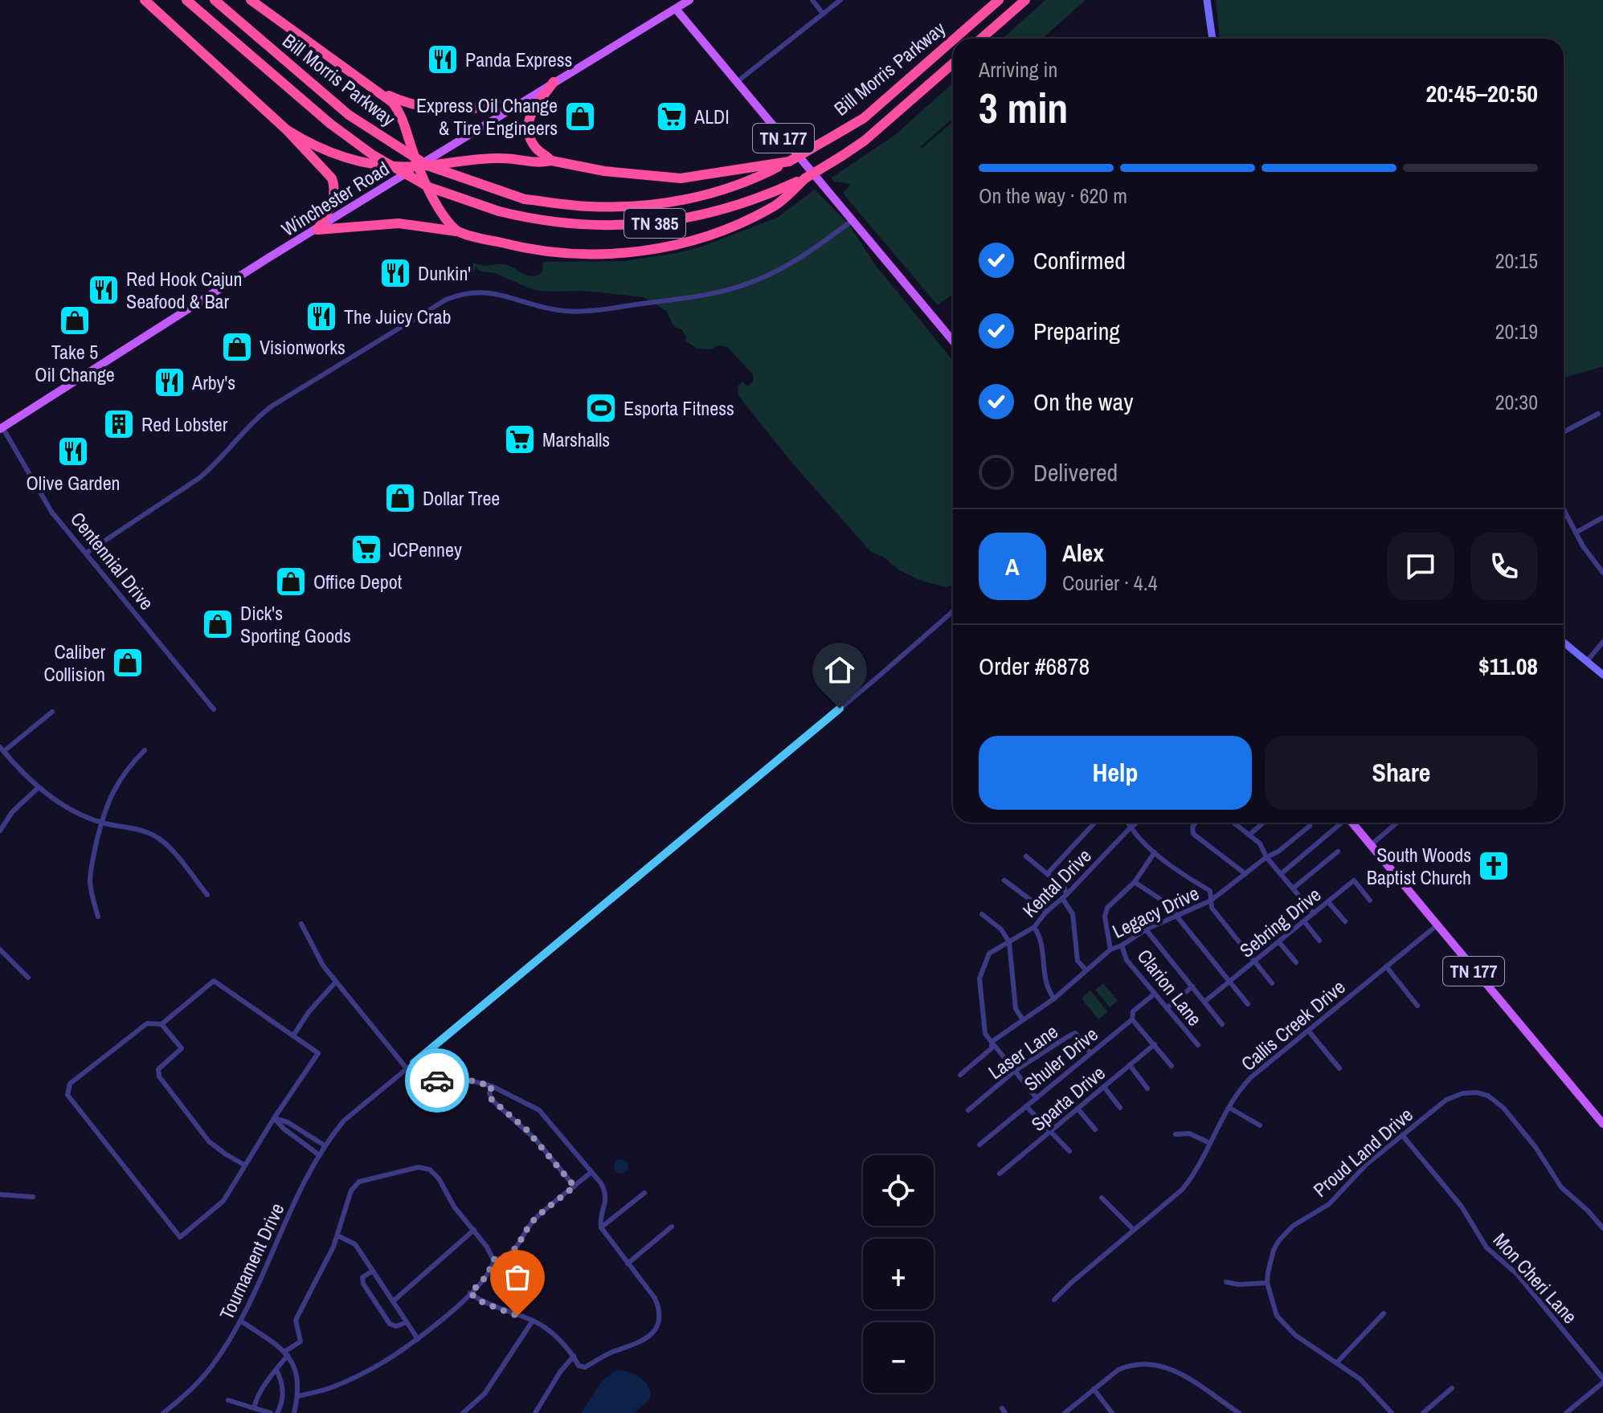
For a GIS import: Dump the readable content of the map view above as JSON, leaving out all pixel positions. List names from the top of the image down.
{
  "streets": {
    "highway": ["Bill Morris Parkway", "TN 385"],
    "main road": ["TN 177", "Winchester Road"],
    "street": [
      "Centennial Drive",
      "Kental Drive",
      "Legacy Drive",
      "Sebring Drive",
      "Clarion Lane",
      "Callis Creek Drive",
      "Laser Lane",
      "Shuler Drive",
      "Sparta Drive",
      "Proud Land Drive",
      "Tournament Drive",
      "Mon Cheri Lane"
    ]
  },
  "crossings": [
    ["TN 177", "Winchester Road"],
    ["TN 177", "Callis Creek Drive"],
    ["Winchester Road", "Centennial Drive"],
    ["Kental Drive", "Legacy Drive"],
    ["Kental Drive", "Laser Lane"],
    ["Kental Drive", "Shuler Drive"],
    ["Legacy Drive", "Clarion Lane"],
    ["Clarion Lane", "Shuler Drive"],
    ["Laser Lane", "Shuler Drive"],
    ["Proud Land Drive", "Mon Cheri Lane"]
  ],
  "places": {
    "restaurant": [
      "Panda Express",
      "Dunkin'",
      "Red Hook Cajun Seafood & Bar",
      "The Juicy Crab",
      "Arby's",
      "Olive Garden"
    ],
    "shop": [
      "Express Oil Change & Tire Engineers",
      "Take 5 Oil Change",
      "Visionworks",
      "Dollar Tree",
      "Office Depot",
      "Dick's Sporting Goods",
      "Caliber Collision"
    ],
    "supermarket": ["ALDI", "Marshalls", "JCPenney"],
    "sports": ["Esporta Fitness"],
    "building": ["Red Lobster"],
    "church": ["South Woods Baptist Church"]
  },
  "page": {
    "heading": ["3 min", "Arriving in", "20:45–20:50"],
    "panel": [
      "Alex",
      "Courier · 4.4",
      "Order #6878",
      "$11.08"
    ],
    "bar": "On the way · 620 m",
    "list": [
      ["Confirmed", "20:15"],
      ["Preparing", "20:19"],
      ["On the way", "20:30"],
      "Delivered"
    ],
    "round": "A",
    "buttons": ["Help", "Share"],
    "map_buttons": ["+", "−"]
  }
}
